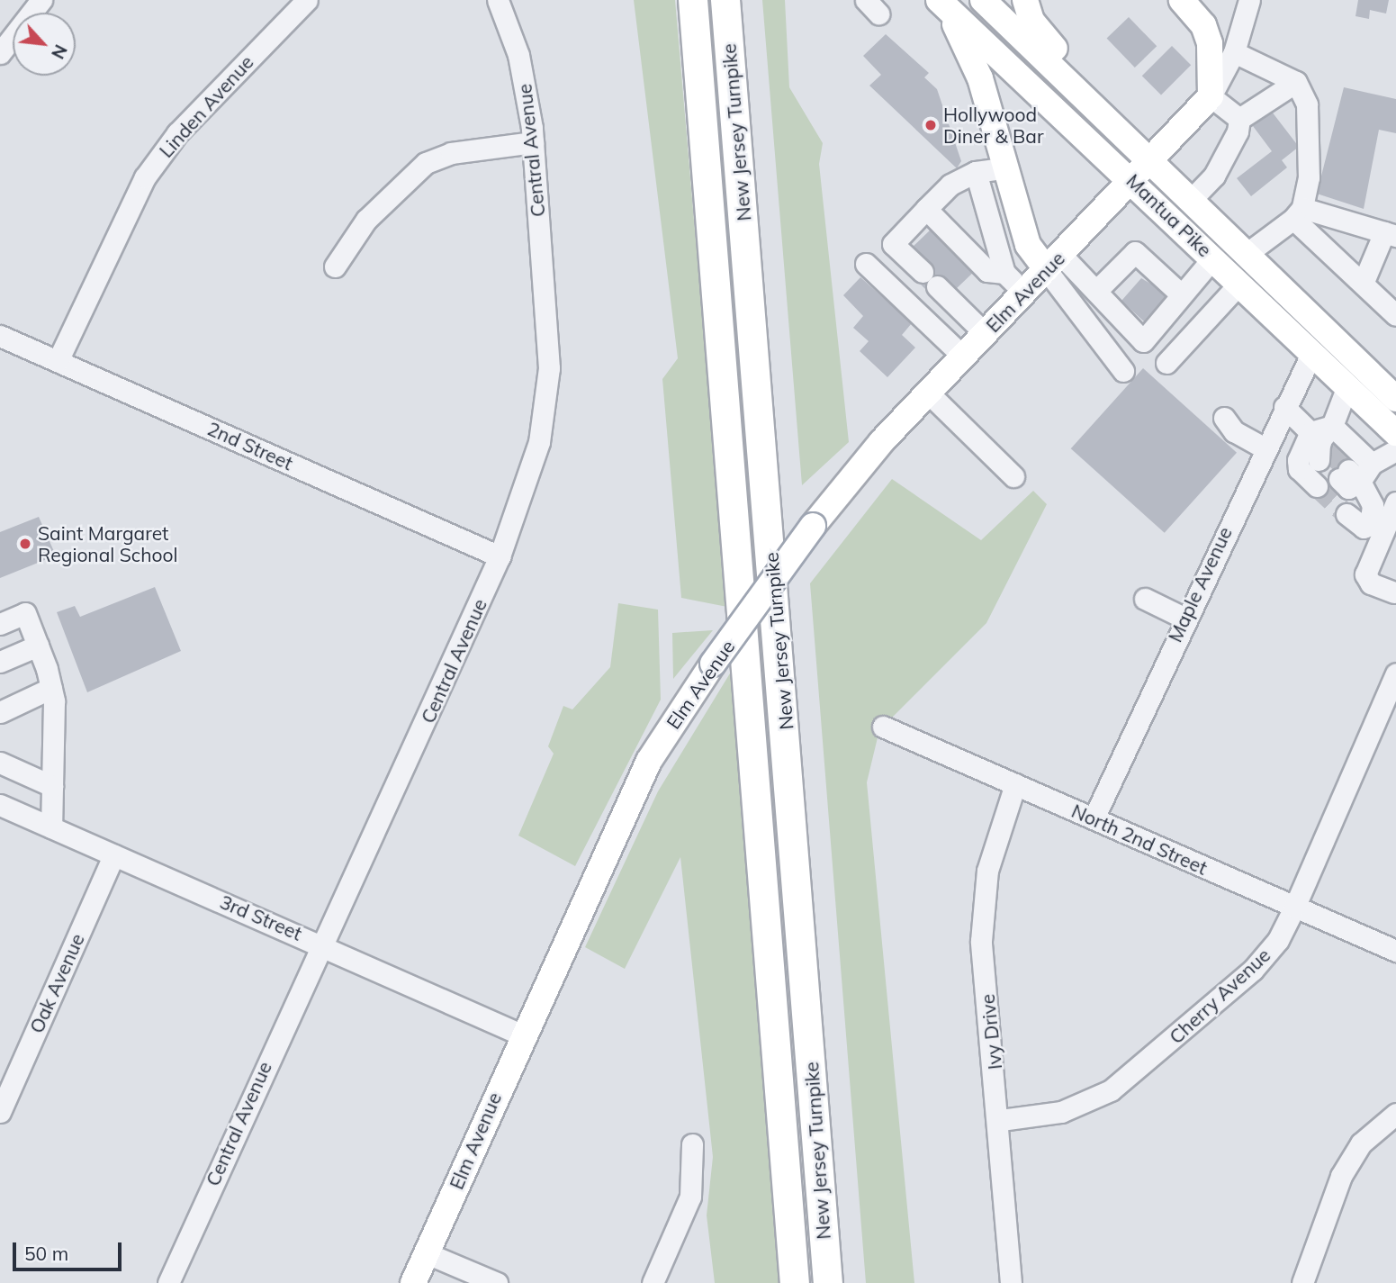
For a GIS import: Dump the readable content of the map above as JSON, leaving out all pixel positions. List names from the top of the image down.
{
  "streets": {
    "highway": ["New Jersey Turnpike"],
    "main road": ["Mantua Pike", "Elm Avenue"],
    "street": [
      "Linden Avenue",
      "Central Avenue",
      "2nd Street",
      "Maple Avenue",
      "North 2nd Street",
      "3rd Street",
      "Oak Avenue",
      "Cherry Avenue",
      "Ivy Drive"
    ]
  },
  "crossings": [
    ["Linden Avenue", "2nd Street"],
    ["Central Avenue", "2nd Street"],
    ["Central Avenue", "3rd Street"],
    ["Mantua Pike", "Elm Avenue"],
    ["Mantua Pike", "Maple Avenue"],
    ["Elm Avenue", "3rd Street"],
    ["Maple Avenue", "North 2nd Street"],
    ["North 2nd Street", "Cherry Avenue"],
    ["North 2nd Street", "Ivy Drive"],
    ["3rd Street", "Oak Avenue"],
    ["Cherry Avenue", "Ivy Drive"]
  ],
  "places": ["Hollywood Diner & Bar", "Saint Margaret Regional School"],
  "scale_bar": "50 m",
  "north": "bottom right"
}
